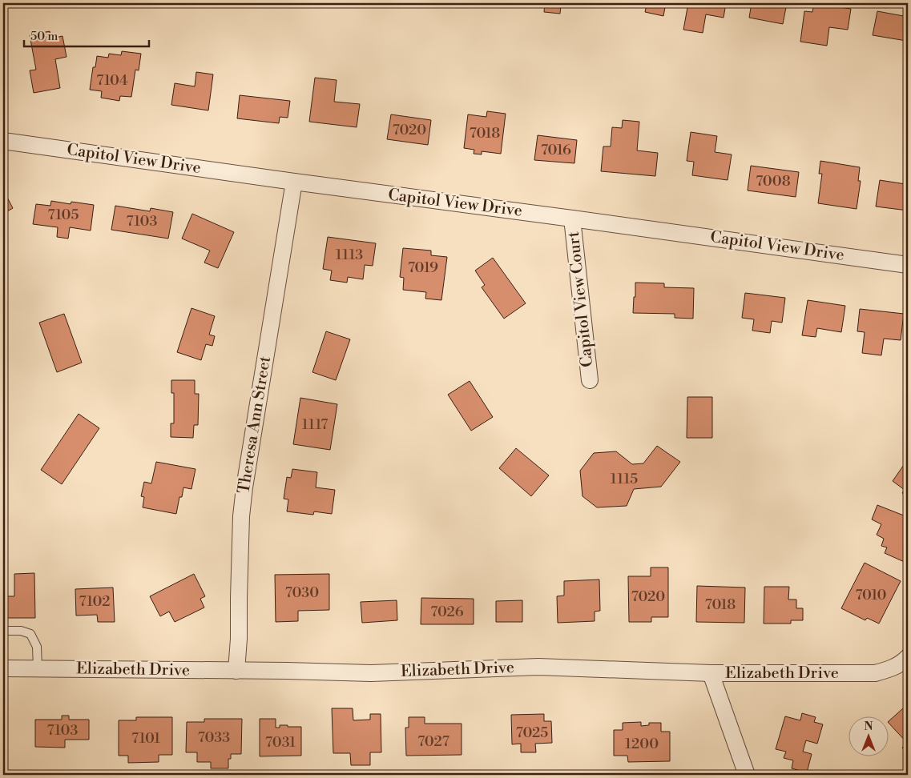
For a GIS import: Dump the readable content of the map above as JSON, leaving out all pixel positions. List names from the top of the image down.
{
  "streets": {
    "street": [
      "Capitol View Drive",
      "Capitol View Court",
      "Theresa Ann Street",
      "Elizabeth Drive"
    ]
  },
  "crossings": [
    ["Capitol View Drive", "Capitol View Court"],
    ["Capitol View Drive", "Theresa Ann Street"],
    ["Theresa Ann Street", "Elizabeth Drive"]
  ],
  "house_numbers": [
    "7104",
    "7020",
    "7018",
    "7016",
    "7008",
    "7105",
    "7103",
    "1113",
    "7019",
    "1117",
    "1115",
    "7030",
    "7010",
    "7020",
    "7102",
    "7018",
    "7026",
    "7103",
    "7025",
    "7033",
    "7101",
    "7027",
    "7031",
    "1200"
  ],
  "scale_bar": "50 m",
  "north": "top"
}
